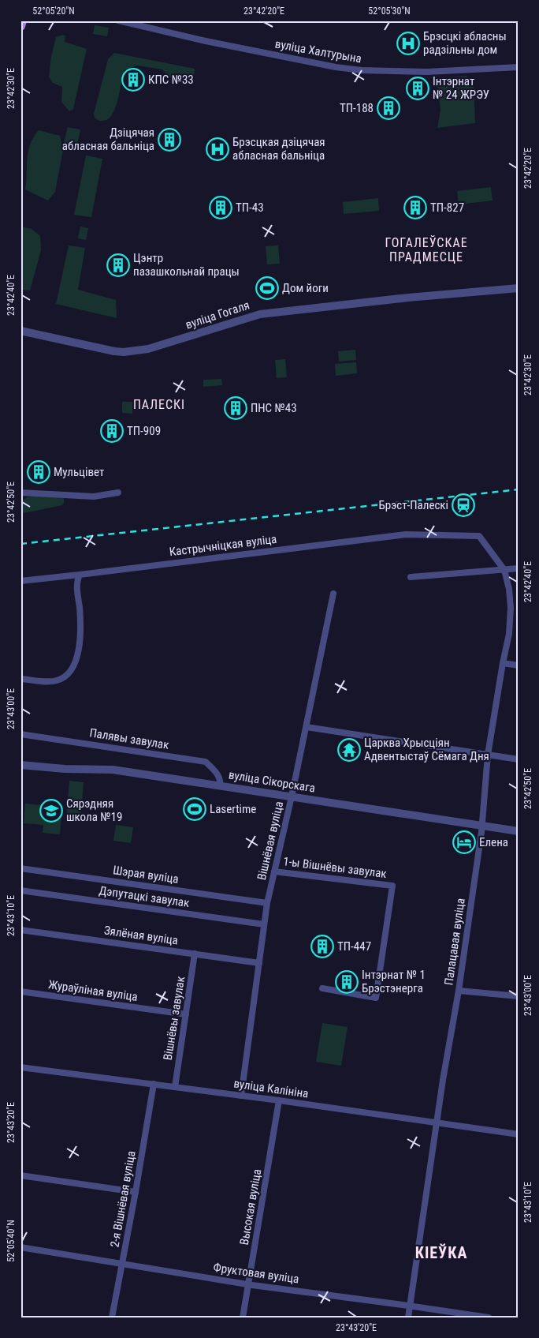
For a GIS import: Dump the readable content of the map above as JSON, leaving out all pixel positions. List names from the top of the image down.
{
  "streets": {
    "street": [
      "вуліца Халтурына",
      "вуліца Гогаля",
      "Кастрычніцкая вуліца",
      "Палявы завулак",
      "вуліца Сікорскага",
      "Вішнёвая вуліца",
      "1-ы Вішнёвы завулак",
      "Шэрая вуліца",
      "Дэпутацкі завулак",
      "Зялёная вуліца",
      "Палацавая вуліца",
      "Жураўліная вуліца",
      "Вішнёвы завулак",
      "вуліца Калініна",
      "2-я Вішнёвая вуліца",
      "Высокая вуліца",
      "Фруктовая вуліца"
    ]
  },
  "crossings": [
    ["Кастрычніцкая вуліца", "Палацавая вуліца"],
    ["Палявы завулак", "вуліца Сікорскага"],
    ["вуліца Сікорскага", "Вішнёвая вуліца"],
    ["вуліца Сікорскага", "Палацавая вуліца"],
    ["Вішнёвая вуліца", "1-ы Вішнёвы завулак"],
    ["Вішнёвая вуліца", "Шэрая вуліца"],
    ["Вішнёвая вуліца", "Дэпутацкі завулак"],
    ["Вішнёвая вуліца", "Зялёная вуліца"],
    ["Вішнёвая вуліца", "вуліца Калініна"],
    ["Зялёная вуліца", "Вішнёвы завулак"],
    ["Палацавая вуліца", "вуліца Калініна"],
    ["Палацавая вуліца", "Фруктовая вуліца"],
    ["Жураўліная вуліца", "Вішнёвы завулак"],
    ["Вішнёвы завулак", "вуліца Калініна"],
    ["вуліца Калініна", "2-я Вішнёвая вуліца"],
    ["вуліца Калініна", "Высокая вуліца"],
    ["2-я Вішнёвая вуліца", "Фруктовая вуліца"],
    ["Высокая вуліца", "Фруктовая вуліца"]
  ],
  "districts": ["ГОГАЛЕЎСКАЕ ПРАДМЕСЦЕ", "ПАЛЕСКІ", "КІЕЎКА"],
  "places": {
    "hospital": ["Брэсцкі абласны радзільны дом", "Брэсцкая дзіцячая абласная бальніца"],
    "building": [
      "КПС №33",
      "Інтэрнат № 24 ЖРЭУ",
      "ТП-188",
      "Дзіцячая абласная бальніца",
      "ТП-43",
      "ТП-827",
      "Цэнтр пазашкольнай працы",
      "ПНС №43",
      "ТП-909",
      "Мульцівет",
      "ТП-447",
      "Інтэрнат № 1 Брэстэнерга"
    ],
    "sports": ["Дом йоги", "Lasertime"],
    "station": ["Брэст-Палескі"],
    "temple": ["Царква Хрысціян Адвентыстаў Сёмага Дня"],
    "school or university": ["Сярэдняя школа №19"],
    "hotel": ["Елена"]
  },
  "coordinates": [
    "52°05'20\"N",
    "23°42'20\"E",
    "52°05'30\"N",
    "23°42'30\"E",
    "23°42'40\"E",
    "23°42'50\"E",
    "23°43'00\"E",
    "23°43'10\"E",
    "23°43'20\"E",
    "52°05'40\"N"
  ]
}
